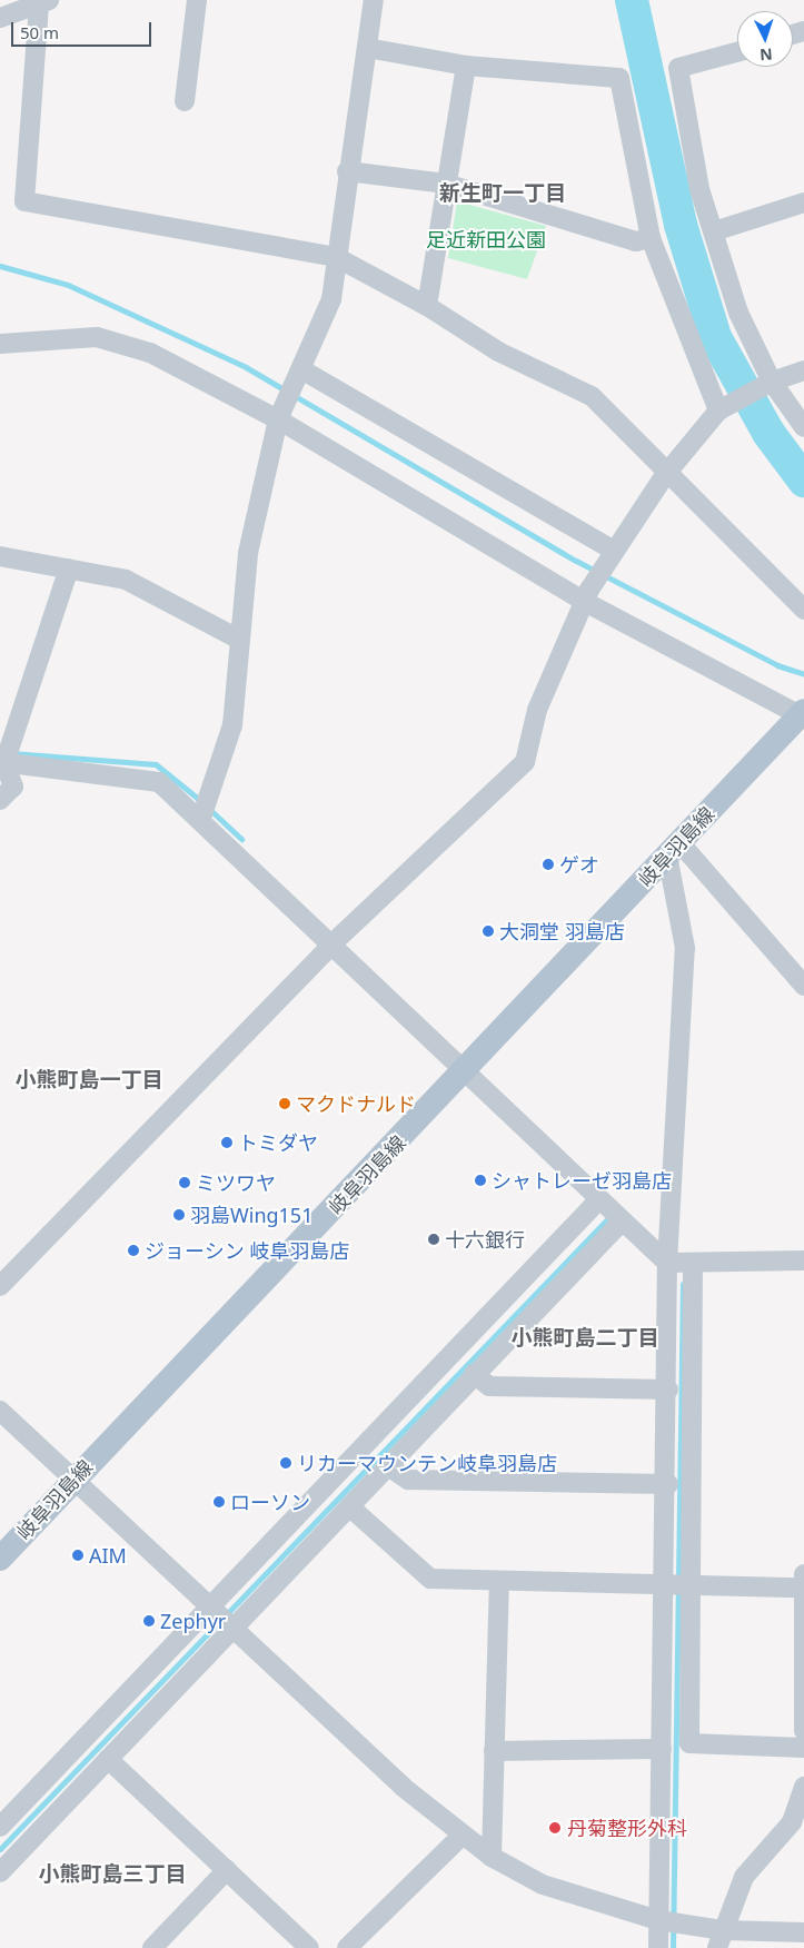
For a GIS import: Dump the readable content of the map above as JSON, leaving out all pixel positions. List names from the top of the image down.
{
  "streets": {
    "main road": ["岐阜羽島線"]
  },
  "districts": [
    "新生町一丁目",
    "小熊町島一丁目",
    "小熊町島二丁目",
    "小熊町島三丁目"
  ],
  "parks": ["足近新田公園"],
  "places": [
    "ゲオ",
    "大洞堂 羽島店",
    "マクドナルド",
    "トミダヤ",
    "シャトレーゼ羽島店",
    "ミツワヤ",
    "羽島Wing151",
    "十六銀行",
    "ジョーシン 岐阜羽島店",
    "リカーマウンテン岐阜羽島店",
    "ローソン",
    "AIM",
    "Zephyr",
    "丹菊整形外科"
  ],
  "scale_bar": "50 m",
  "north": "bottom"
}
